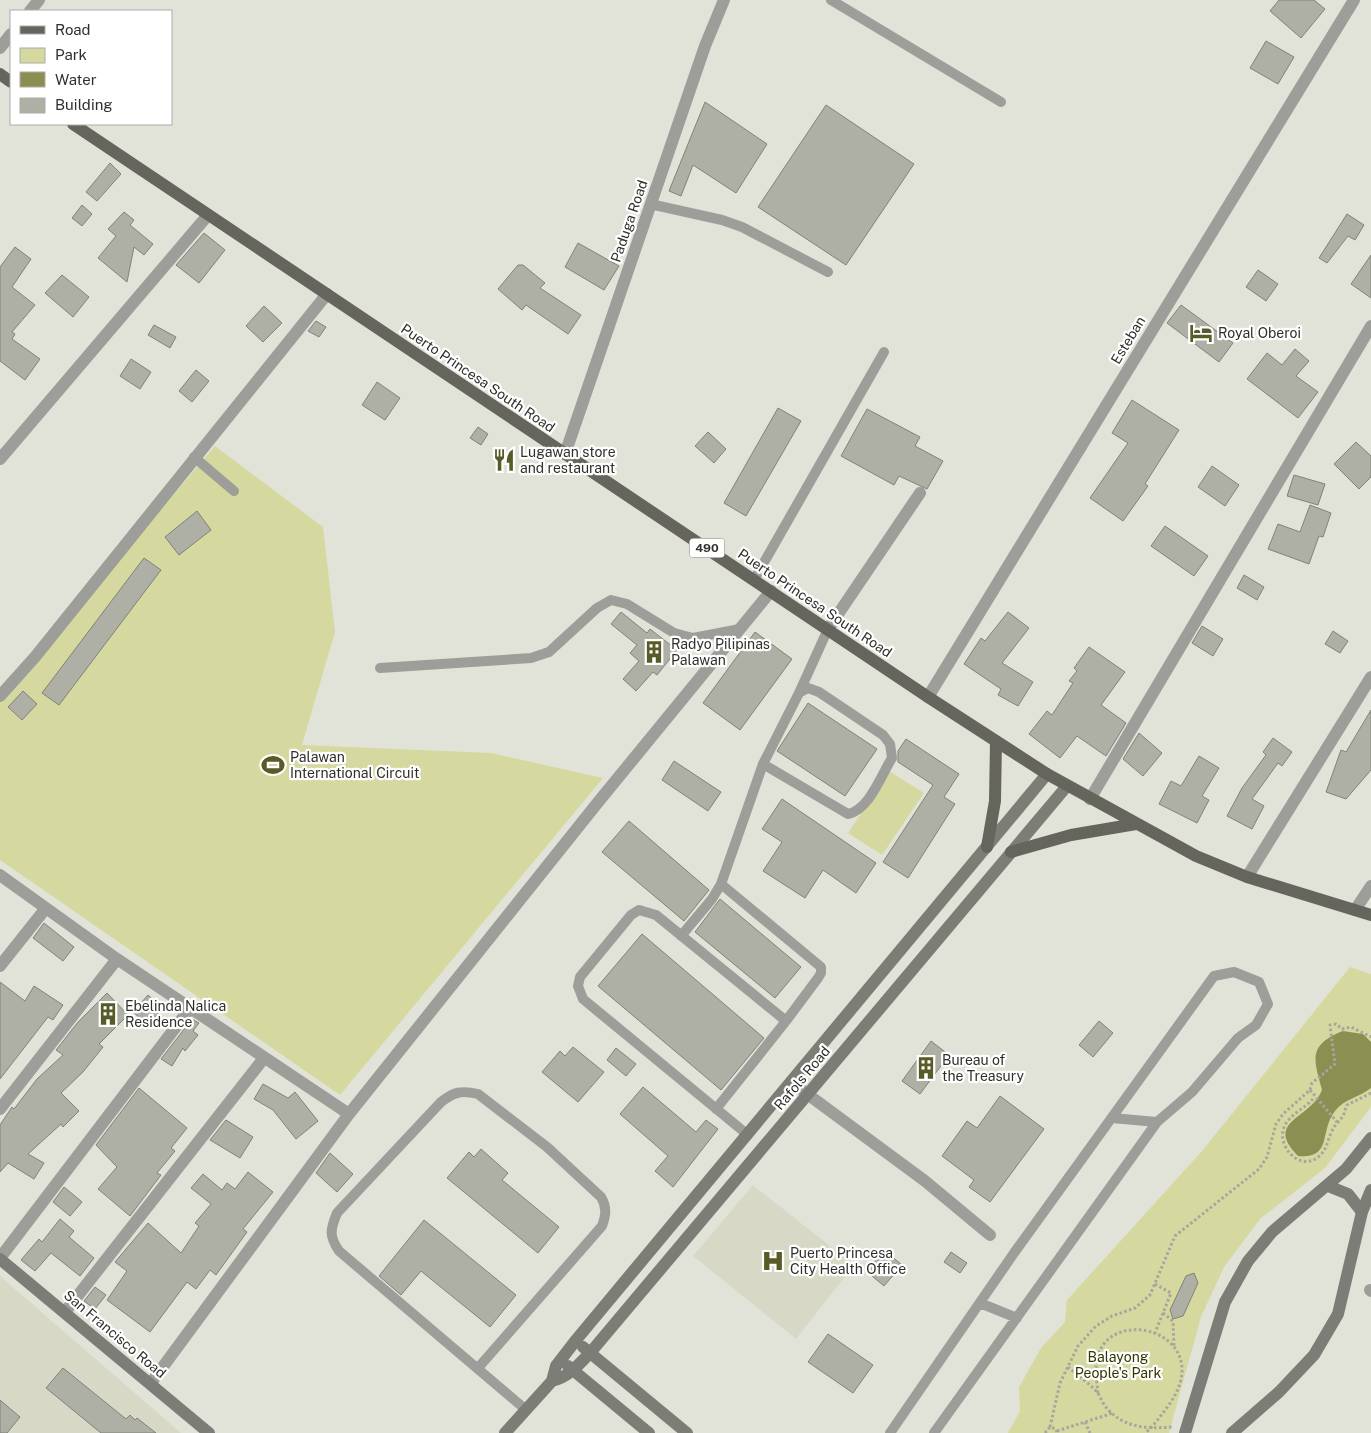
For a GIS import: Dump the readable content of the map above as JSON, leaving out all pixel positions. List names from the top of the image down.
{
  "streets": {
    "main road": ["Puerto Princesa South Road", "490"],
    "street": [
      "Paduga Road",
      "Esteban",
      "Rafols Road",
      "San Francisco Road"
    ]
  },
  "crossings": [
    ["Paduga Road", "Puerto Princesa South Road"],
    ["Esteban", "Puerto Princesa South Road"],
    ["Puerto Princesa South Road", "Rafols Road"]
  ],
  "parks": ["Balayong People's Park"],
  "places": {
    "hotel": ["Royal Oberoi"],
    "restaurant": ["Lugawan store and restaurant"],
    "building": ["Radyo Pilipinas Palawan", "Ebelinda Nalica Residence", "Bureau of the Treasury"],
    "sports": ["Palawan International Circuit"],
    "hospital": ["Puerto Princesa City Health Office"]
  },
  "legend": [
    "Road",
    "Park",
    "Water",
    "Building"
  ]
}
